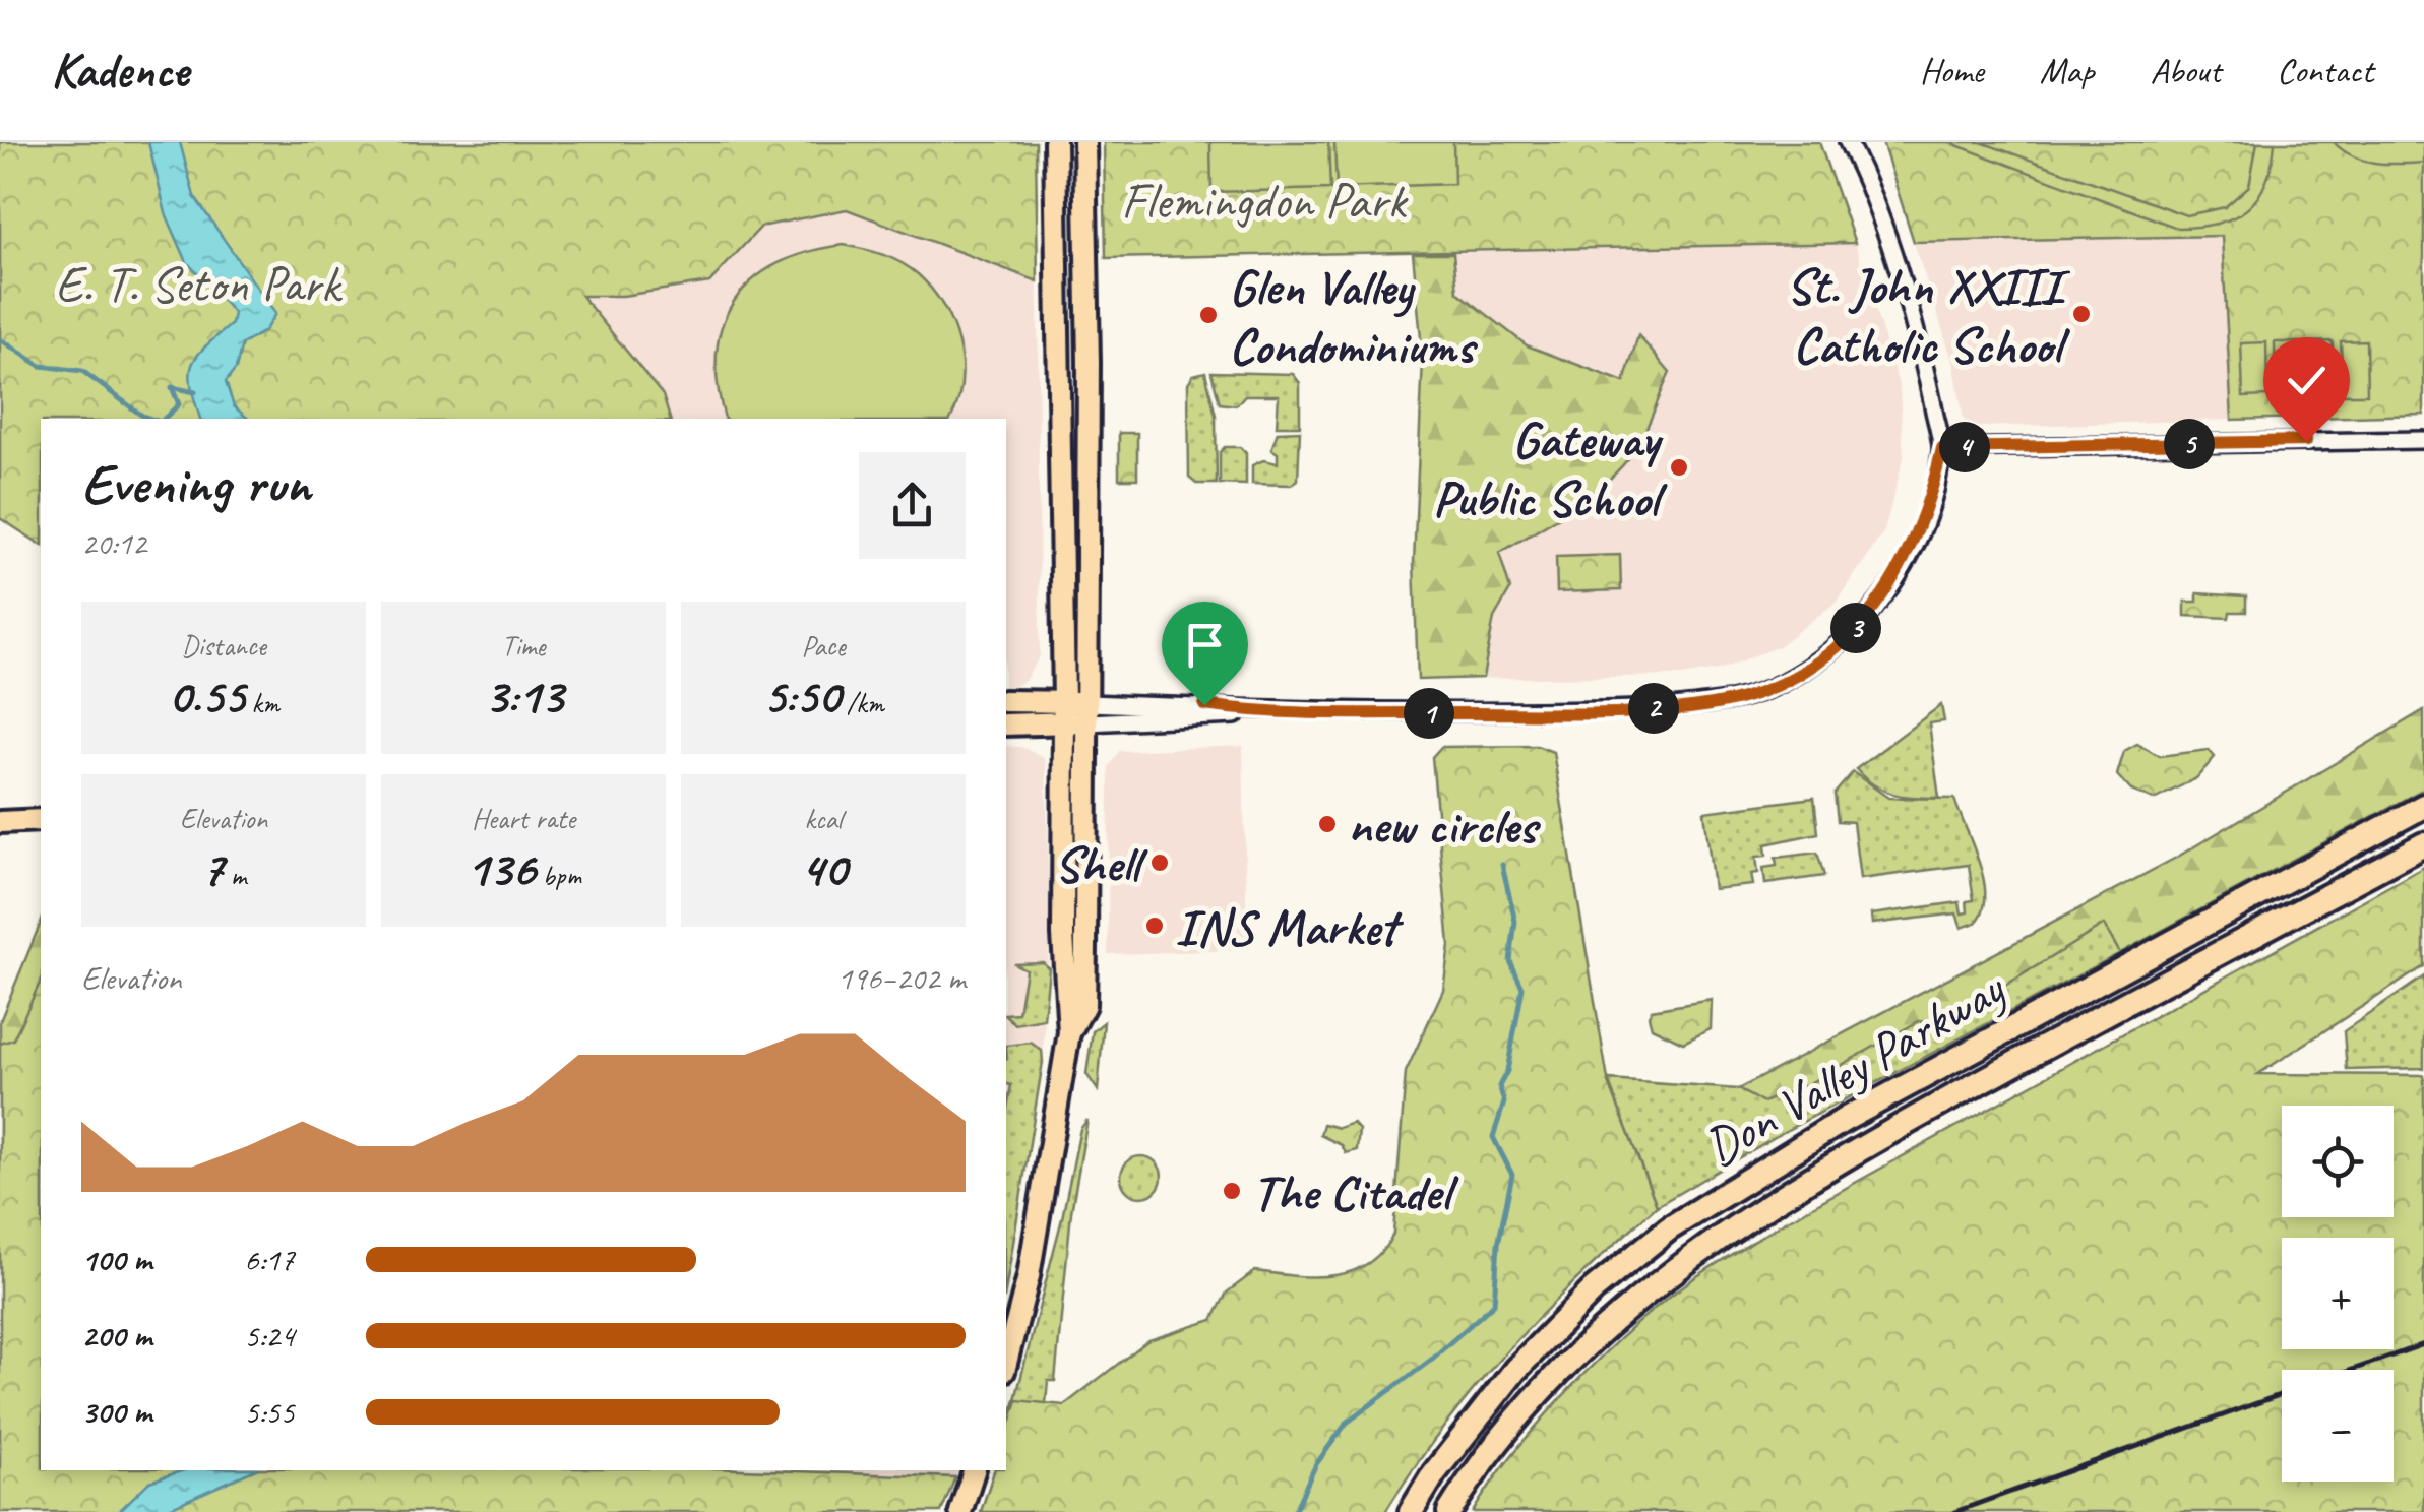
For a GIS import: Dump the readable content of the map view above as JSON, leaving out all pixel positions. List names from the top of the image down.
{
  "streets": {
    "highway": ["Don Valley Parkway"]
  },
  "parks": ["Flemingdon Park", "E. T. Seton Park"],
  "places": [
    "St. John XXIII Catholic School",
    "Glen Valley Condominiums",
    "Gateway Public School",
    "new circles",
    "Shell",
    "INS Market",
    "The Citadel"
  ],
  "page": {
    "header": "Kadence",
    "nav": [
      "Home",
      "Map",
      "About",
      "Contact"
    ],
    "pins": [
      "5",
      "4",
      "3",
      "2",
      "1"
    ],
    "heading": ["Evening run", "20:12"],
    "stats": [
      ["Distance", "0.55 km"],
      ["Time", "3:13"],
      ["Pace", "5:50 /km"],
      ["Elevation", "7 m"],
      ["Heart rate", "136 bpm"],
      ["kcal", "40"]
    ],
    "chart": ["Elevation", "196–202 m"],
    "map_buttons": ["+", "−"],
    "list": [
      {
        "name": "100 m",
        "note": "6:17"
      },
      {
        "name": "200 m",
        "note": "5:24"
      },
      {
        "name": "300 m",
        "note": "5:55"
      }
    ]
  }
}
